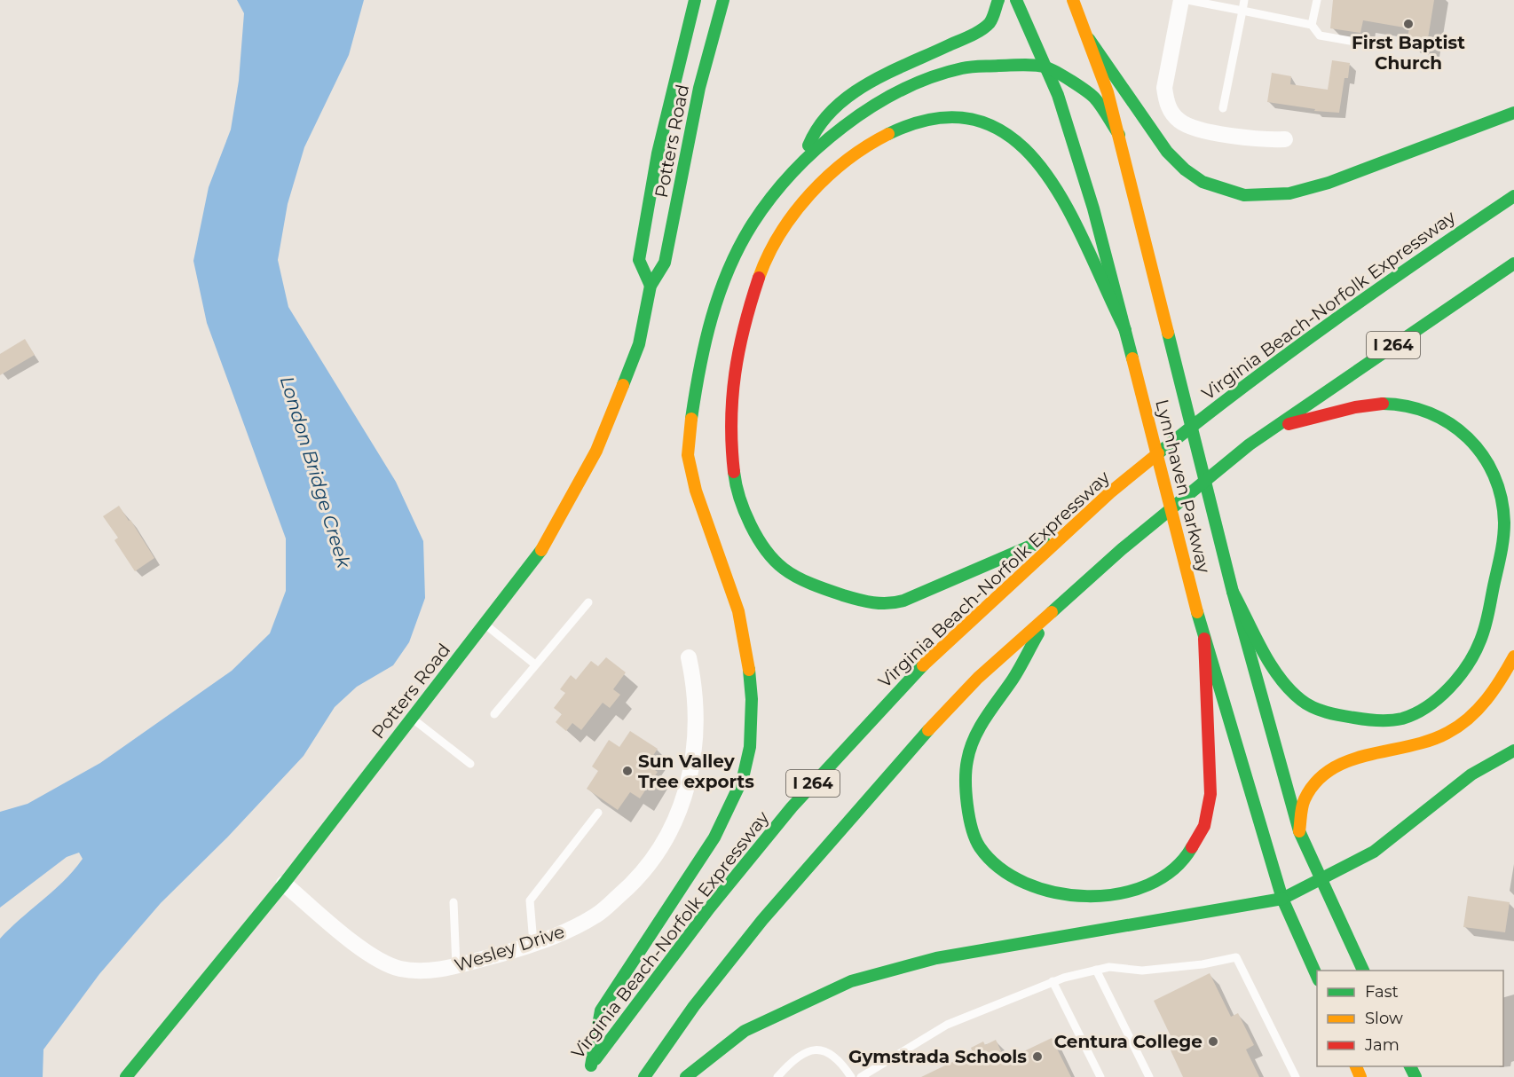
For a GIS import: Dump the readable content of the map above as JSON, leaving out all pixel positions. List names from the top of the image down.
{
  "streets": {
    "main road": [
      "Potters Road",
      "Virginia Beach-Norfolk Expressway",
      "I 264",
      "Lynnhaven Parkway"
    ],
    "street": ["Wesley Drive"]
  },
  "crossings": [
    ["Potters Road", "Wesley Drive"]
  ],
  "water": ["London Bridge Creek"],
  "places": [
    "First Baptist Church",
    "Sun Valley Tree exports",
    "Centura College",
    "Gymstrada Schools"
  ],
  "legend": ["Fast", "Slow", "Jam"]
}
